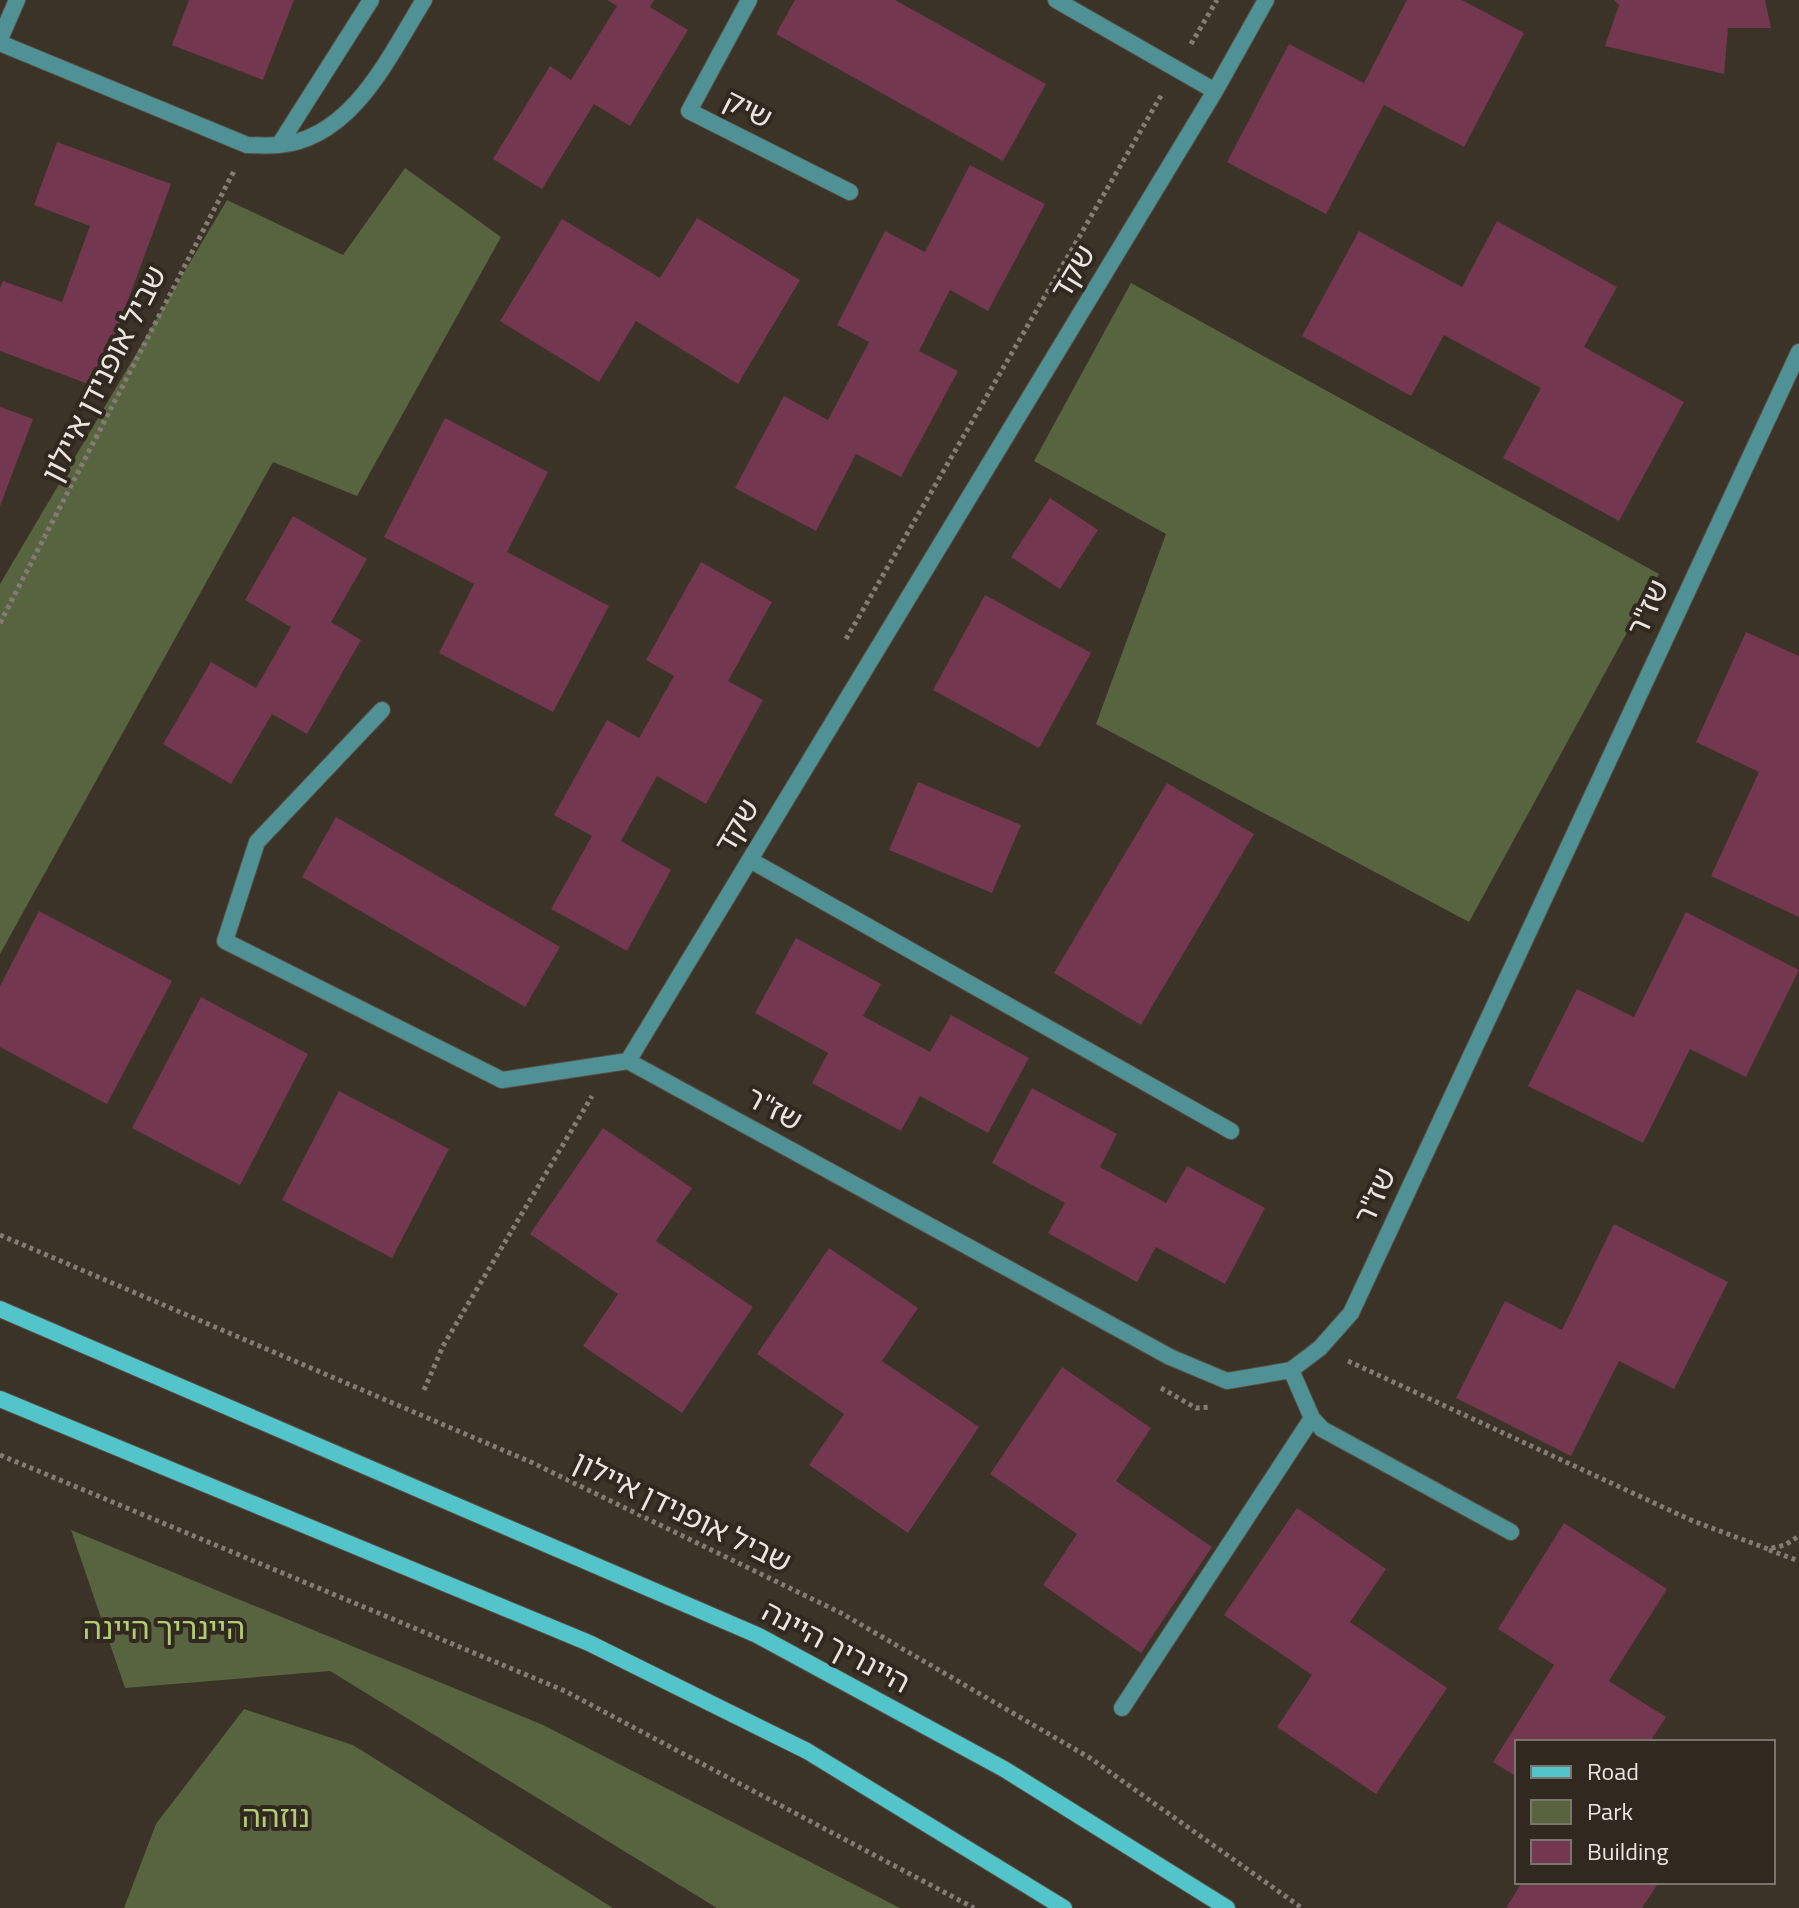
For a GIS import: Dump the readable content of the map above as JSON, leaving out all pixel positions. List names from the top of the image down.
{
  "streets": {
    "main road": ["היינריך היינה"],
    "street": ["שיק", "שקד", "שז\"ר"],
    "path": ["שביל אופנידן איילון"]
  },
  "crossings": [
    ["שקד", "שז\"ר"]
  ],
  "parks": ["היינריך היינה", "נוזהה"],
  "legend": ["Road", "Park", "Building"]
}
